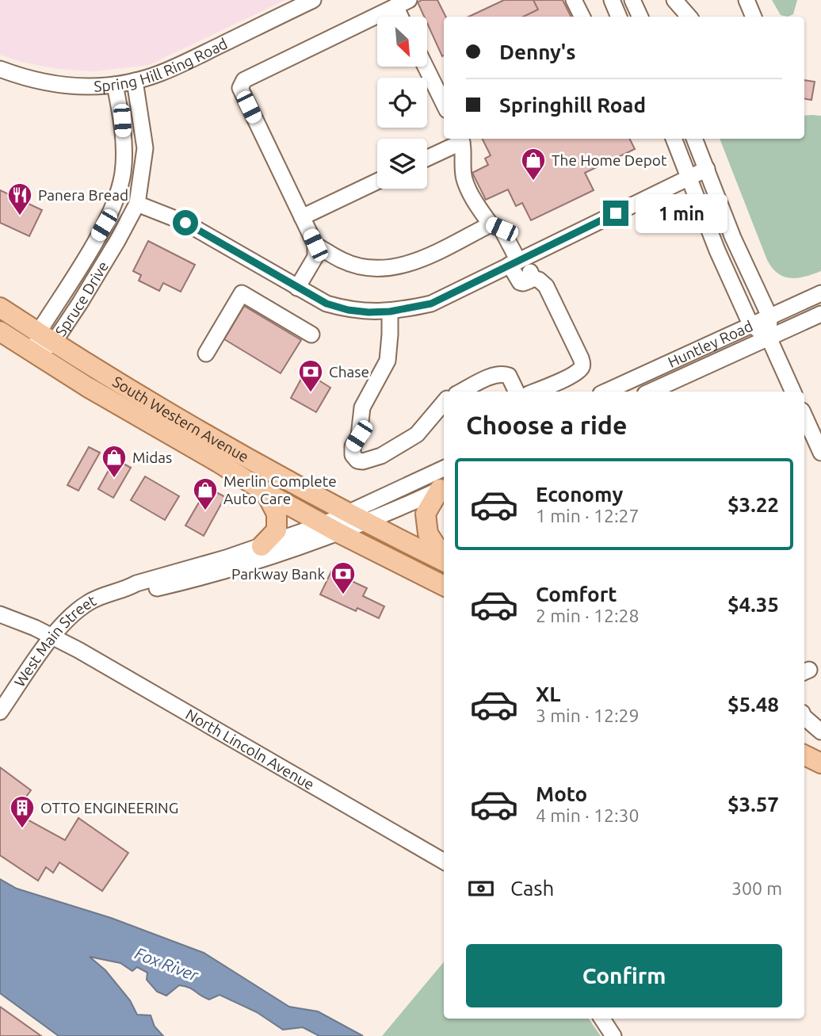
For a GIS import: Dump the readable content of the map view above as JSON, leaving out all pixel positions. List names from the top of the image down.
{
  "streets": {
    "main road": ["South Western Avenue"],
    "street": [
      "Spring Hill Ring Road",
      "Spruce Drive",
      "Huntley Road",
      "West Main Street",
      "North Lincoln Avenue"
    ]
  },
  "crossings": [
    ["Spring Hill Ring Road", "Spruce Drive"],
    ["Spruce Drive", "South Western Avenue"],
    ["South Western Avenue", "West Main Street"],
    ["West Main Street", "North Lincoln Avenue"]
  ],
  "water": ["Fox River"],
  "places": {
    "shop": ["The Home Depot", "Midas", "Merlin Complete Auto Care"],
    "restaurant": ["Panera Bread"],
    "bank": ["Chase", "Parkway Bank"],
    "building": ["OTTO ENGINEERING"]
  },
  "north": "bottom right",
  "page": {
    "banner": ["Denny's", "Springhill Road"],
    "bubble": "1 min",
    "heading": "Choose a ride",
    "list": [
      {
        "name": "Economy",
        "note": "1 min · 12:27",
        "value": "$3.22"
      },
      {
        "name": "Comfort",
        "note": "2 min · 12:28",
        "value": "$4.35"
      },
      {
        "name": "XL",
        "note": "3 min · 12:29",
        "value": "$5.48"
      },
      {
        "name": "Moto",
        "note": "4 min · 12:30",
        "value": "$3.57"
      }
    ],
    "pay": ["Cash", "300 m"],
    "buttons": "Confirm"
  }
}
